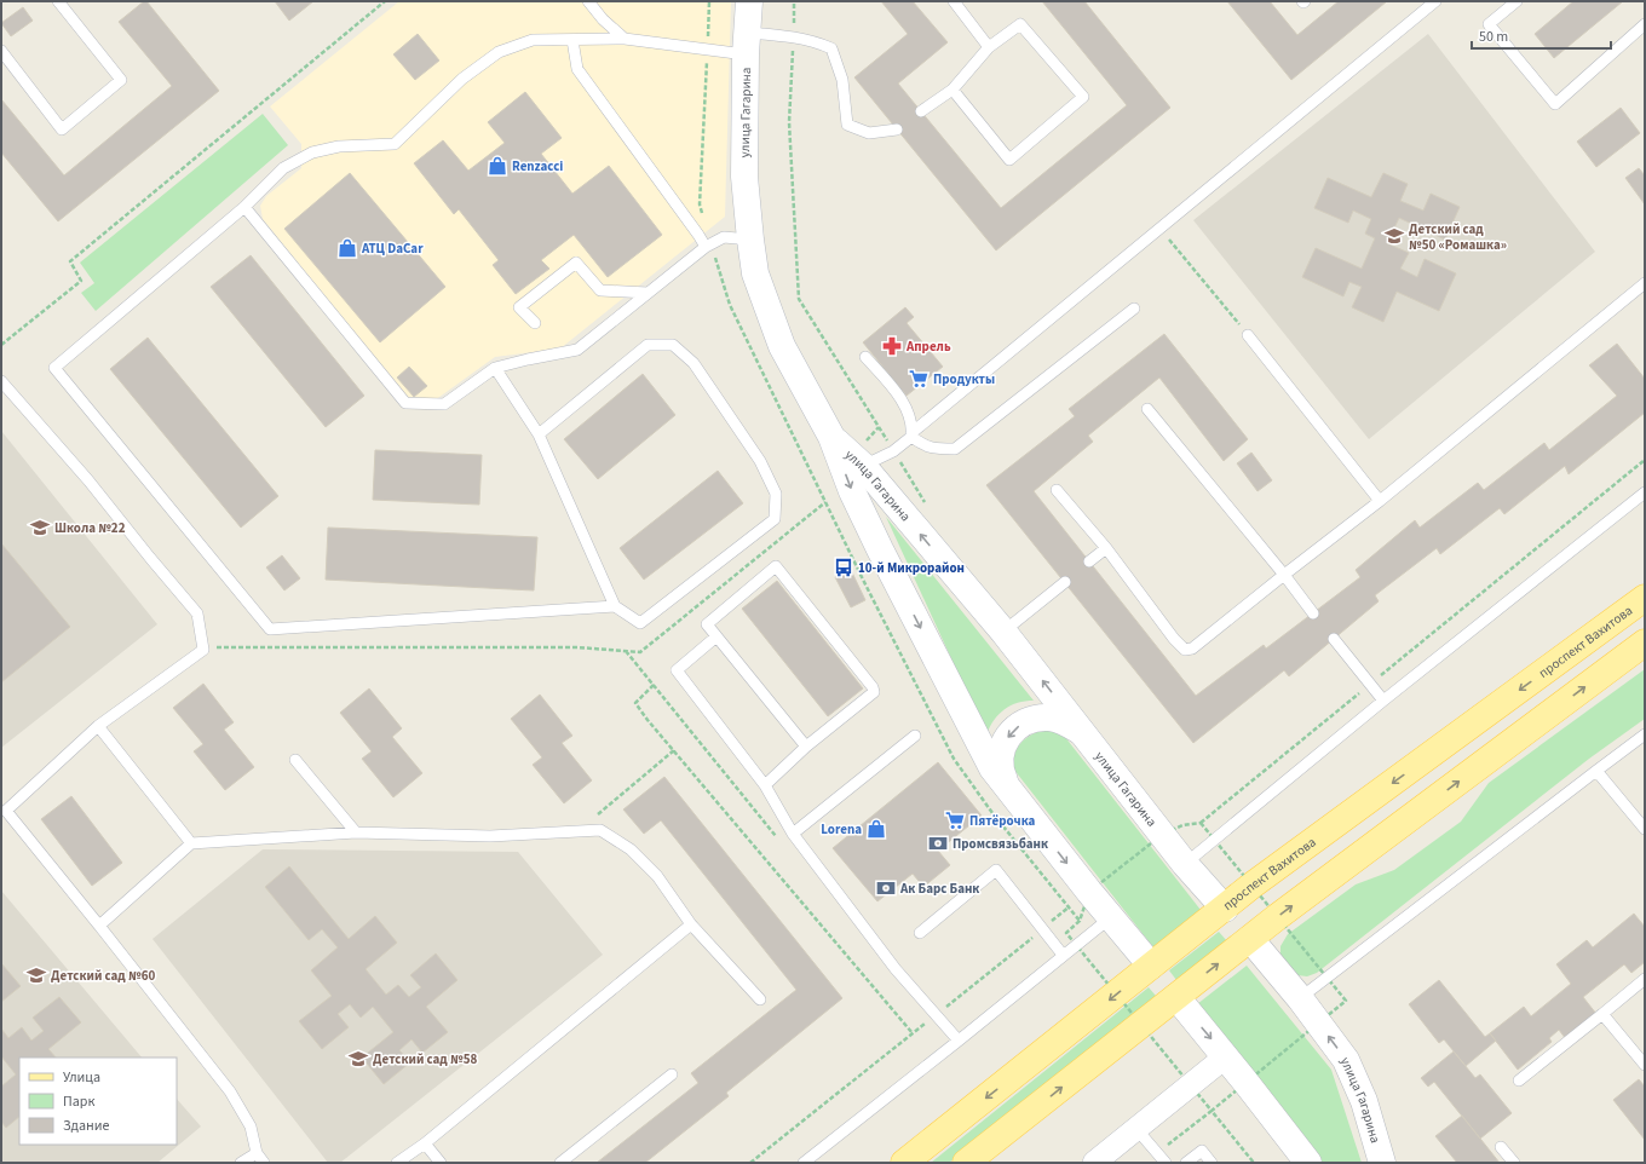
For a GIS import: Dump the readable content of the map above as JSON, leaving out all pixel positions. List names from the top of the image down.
{
  "streets": {
    "main road": ["улица Гагарина", "проспект Вахитова"]
  },
  "crossings": [
    ["улица Гагарина", "проспект Вахитова"]
  ],
  "places": {
    "shop": ["Renzacci", "АТЦ DaСar", "Lorena"],
    "school or university": [
      "Детский сад №50 «Ромашка»",
      "Школа №22",
      "Детский сад №60",
      "Детский сад №58"
    ],
    "pharmacy": ["Апрель"],
    "supermarket": ["Продукты", "Пятёрочка"],
    "bus stop": ["10-й Микрорайон"],
    "bank": ["Промсвязьбанк", "Ак Барс Банк"]
  },
  "legend": ["Улица", "Парк", "Здание"],
  "scale_bar": "50 m"
}
